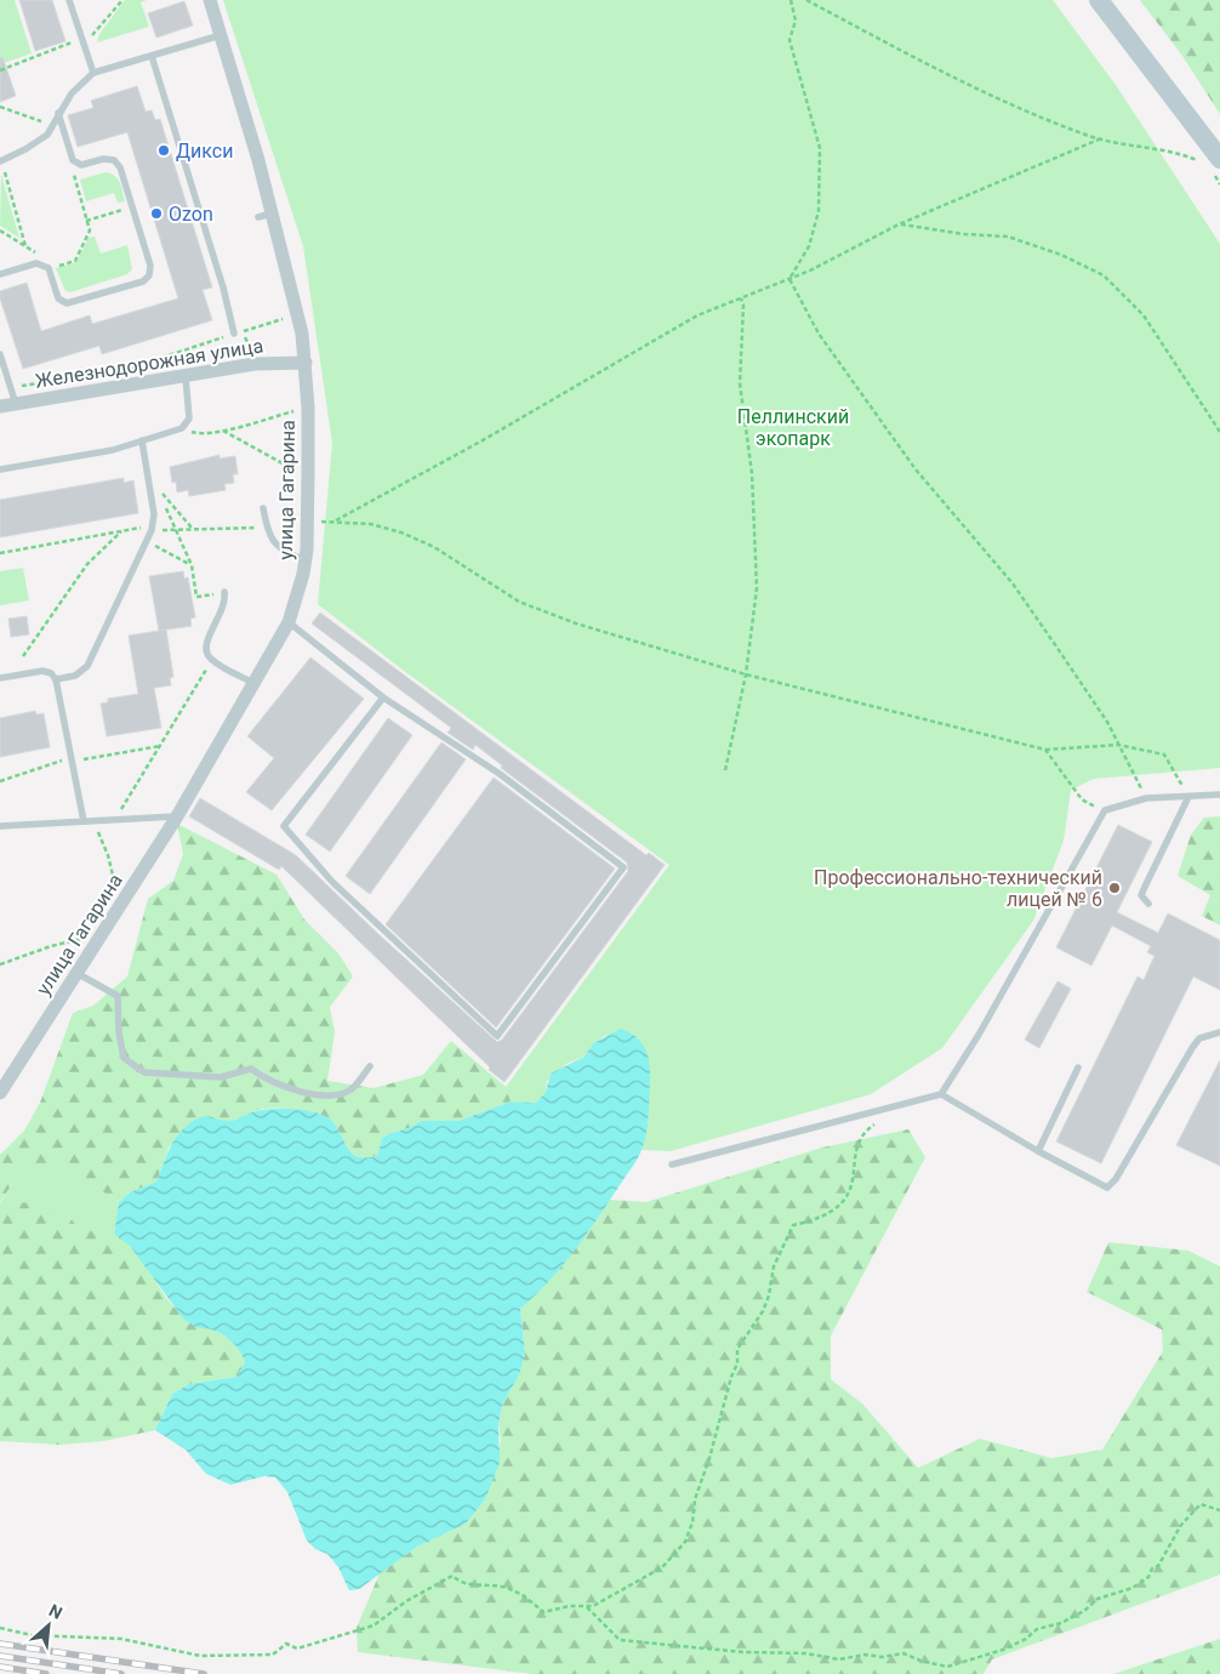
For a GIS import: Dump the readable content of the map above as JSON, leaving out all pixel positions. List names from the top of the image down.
{
  "streets": {
    "street": ["Железнодорожная улица", "улица Гагарина"]
  },
  "crossings": [
    ["Железнодорожная улица", "улица Гагарина"]
  ],
  "parks": ["Пеллинский экопарк"],
  "places": ["Дикси", "Ozon", "Профессионально-технический лицей № 6"],
  "north": "top right"
}
